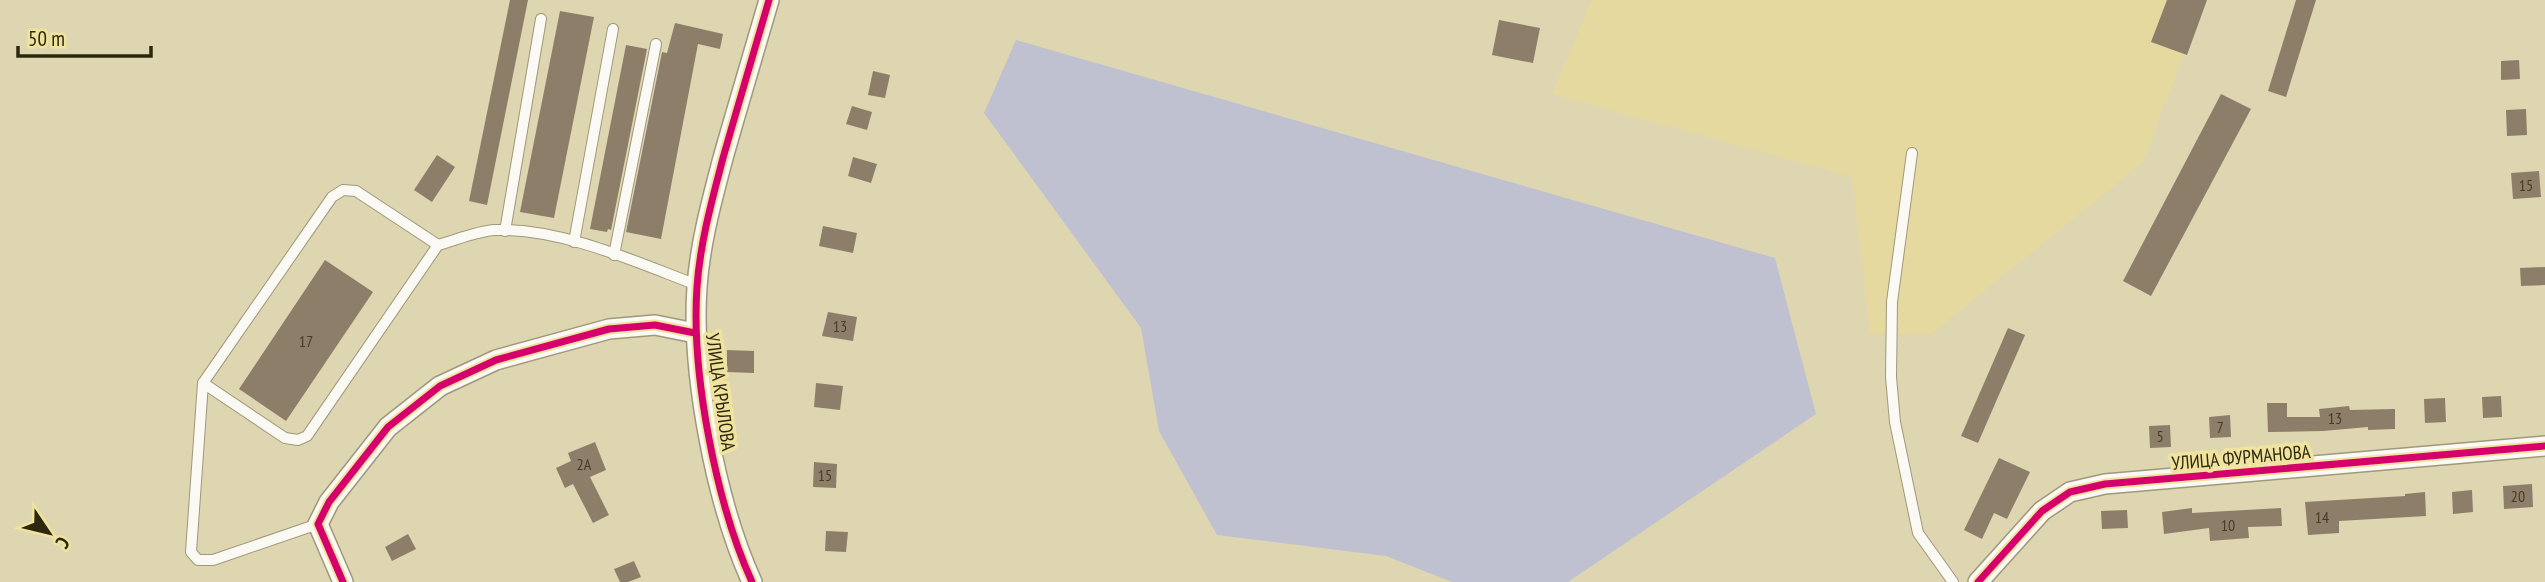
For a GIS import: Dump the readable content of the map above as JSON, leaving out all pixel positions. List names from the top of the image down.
{
  "streets": {
    "street": ["УЛИЦА КРЫЛОВА", "УЛИЦА ФУРМАНОВА"]
  },
  "house_numbers": [
    "15",
    "13",
    "17",
    "13",
    "7",
    "5",
    "2А",
    "15",
    "20",
    "14",
    "10"
  ],
  "scale_bar": "50 m",
  "north": "bottom right"
}
